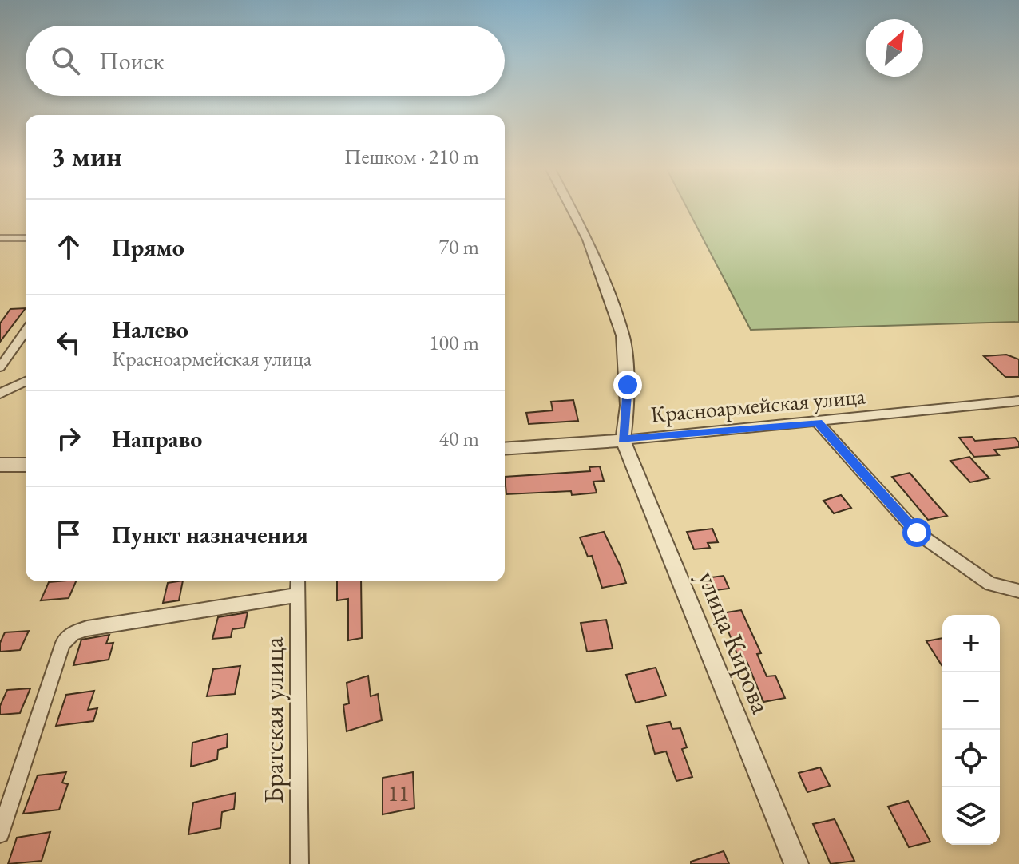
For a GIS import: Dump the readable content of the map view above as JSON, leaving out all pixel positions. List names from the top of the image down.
{
  "streets": {
    "street": ["Красноармейская улица", "улица Кирова", "Братская улица"]
  },
  "crossings": [
    ["Красноармейская улица", "улица Кирова"]
  ],
  "house_numbers": ["11"],
  "north": "top right",
  "page": {
    "search": "Поиск",
    "heading": ["3 мин", "Пешком · 210 m"],
    "list": [
      ["Прямо", "70 m"],
      ["Налево", "Красноармейская улица", "100 m"],
      ["Направо", "40 m"],
      "Пункт назначения"
    ],
    "map_buttons": ["+", "−"]
  }
}
